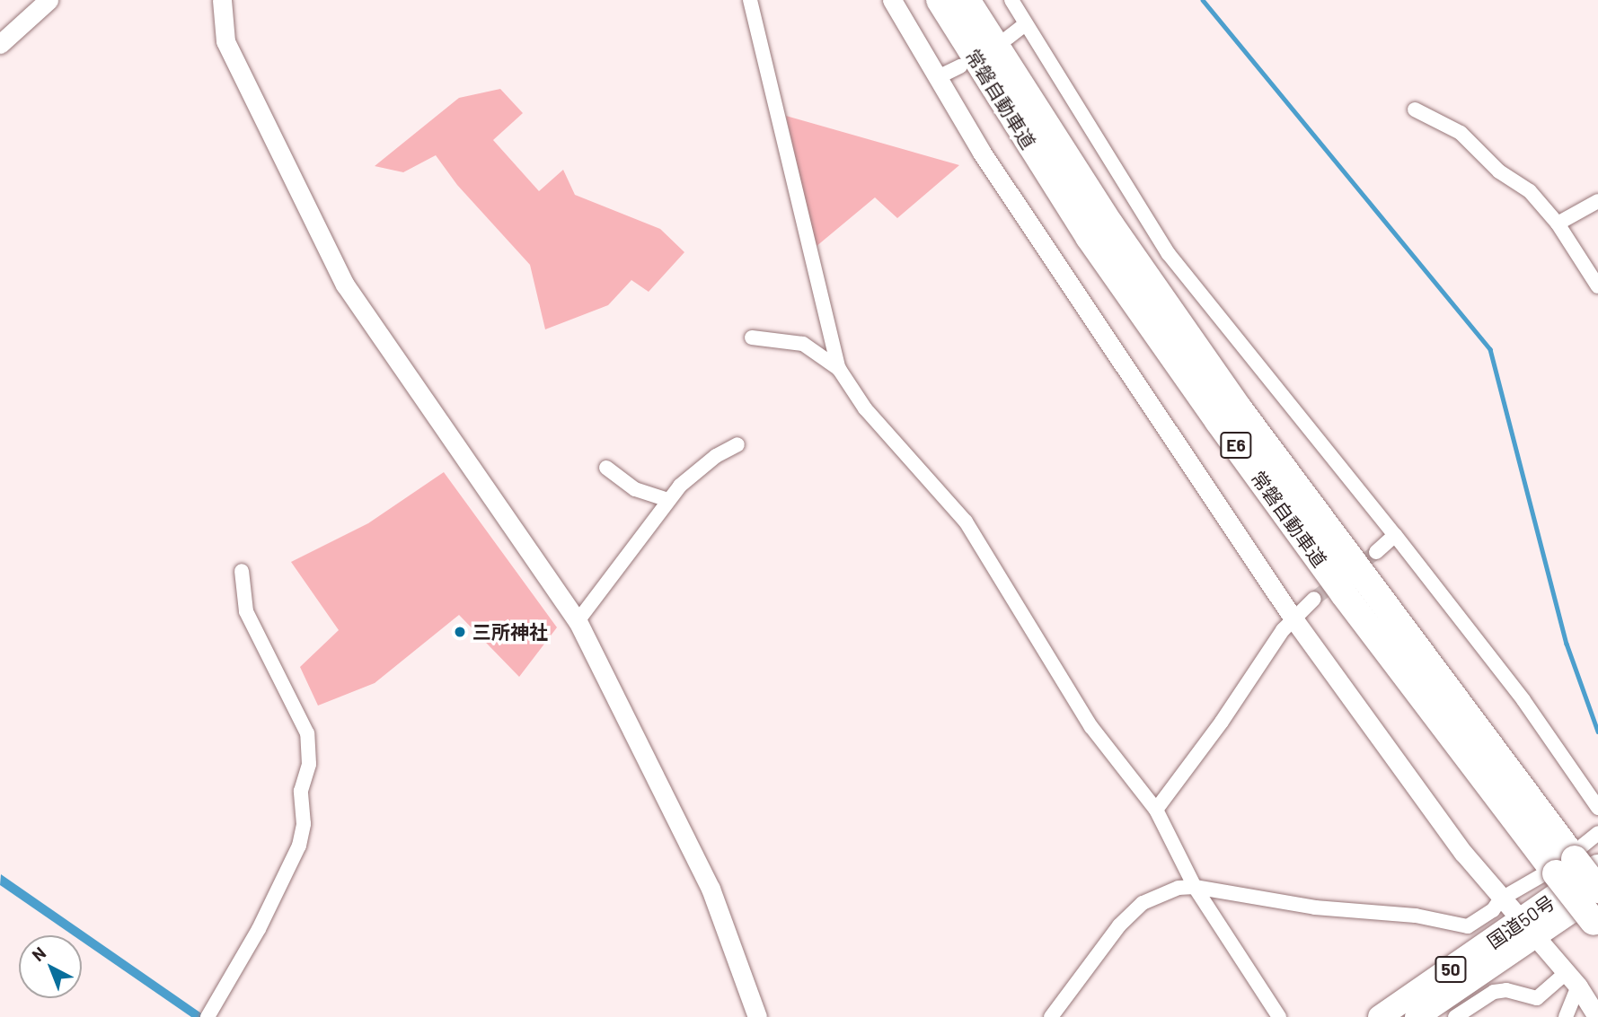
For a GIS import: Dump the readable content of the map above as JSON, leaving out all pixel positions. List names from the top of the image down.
{
  "streets": {
    "highway": [
      "常磐自動車道",
      "E6",
      "国道50号",
      "50"
    ]
  },
  "crossings": [
    ["常磐自動車道", "国道50号"]
  ],
  "places": ["三所神社"],
  "north": "top left"
}
